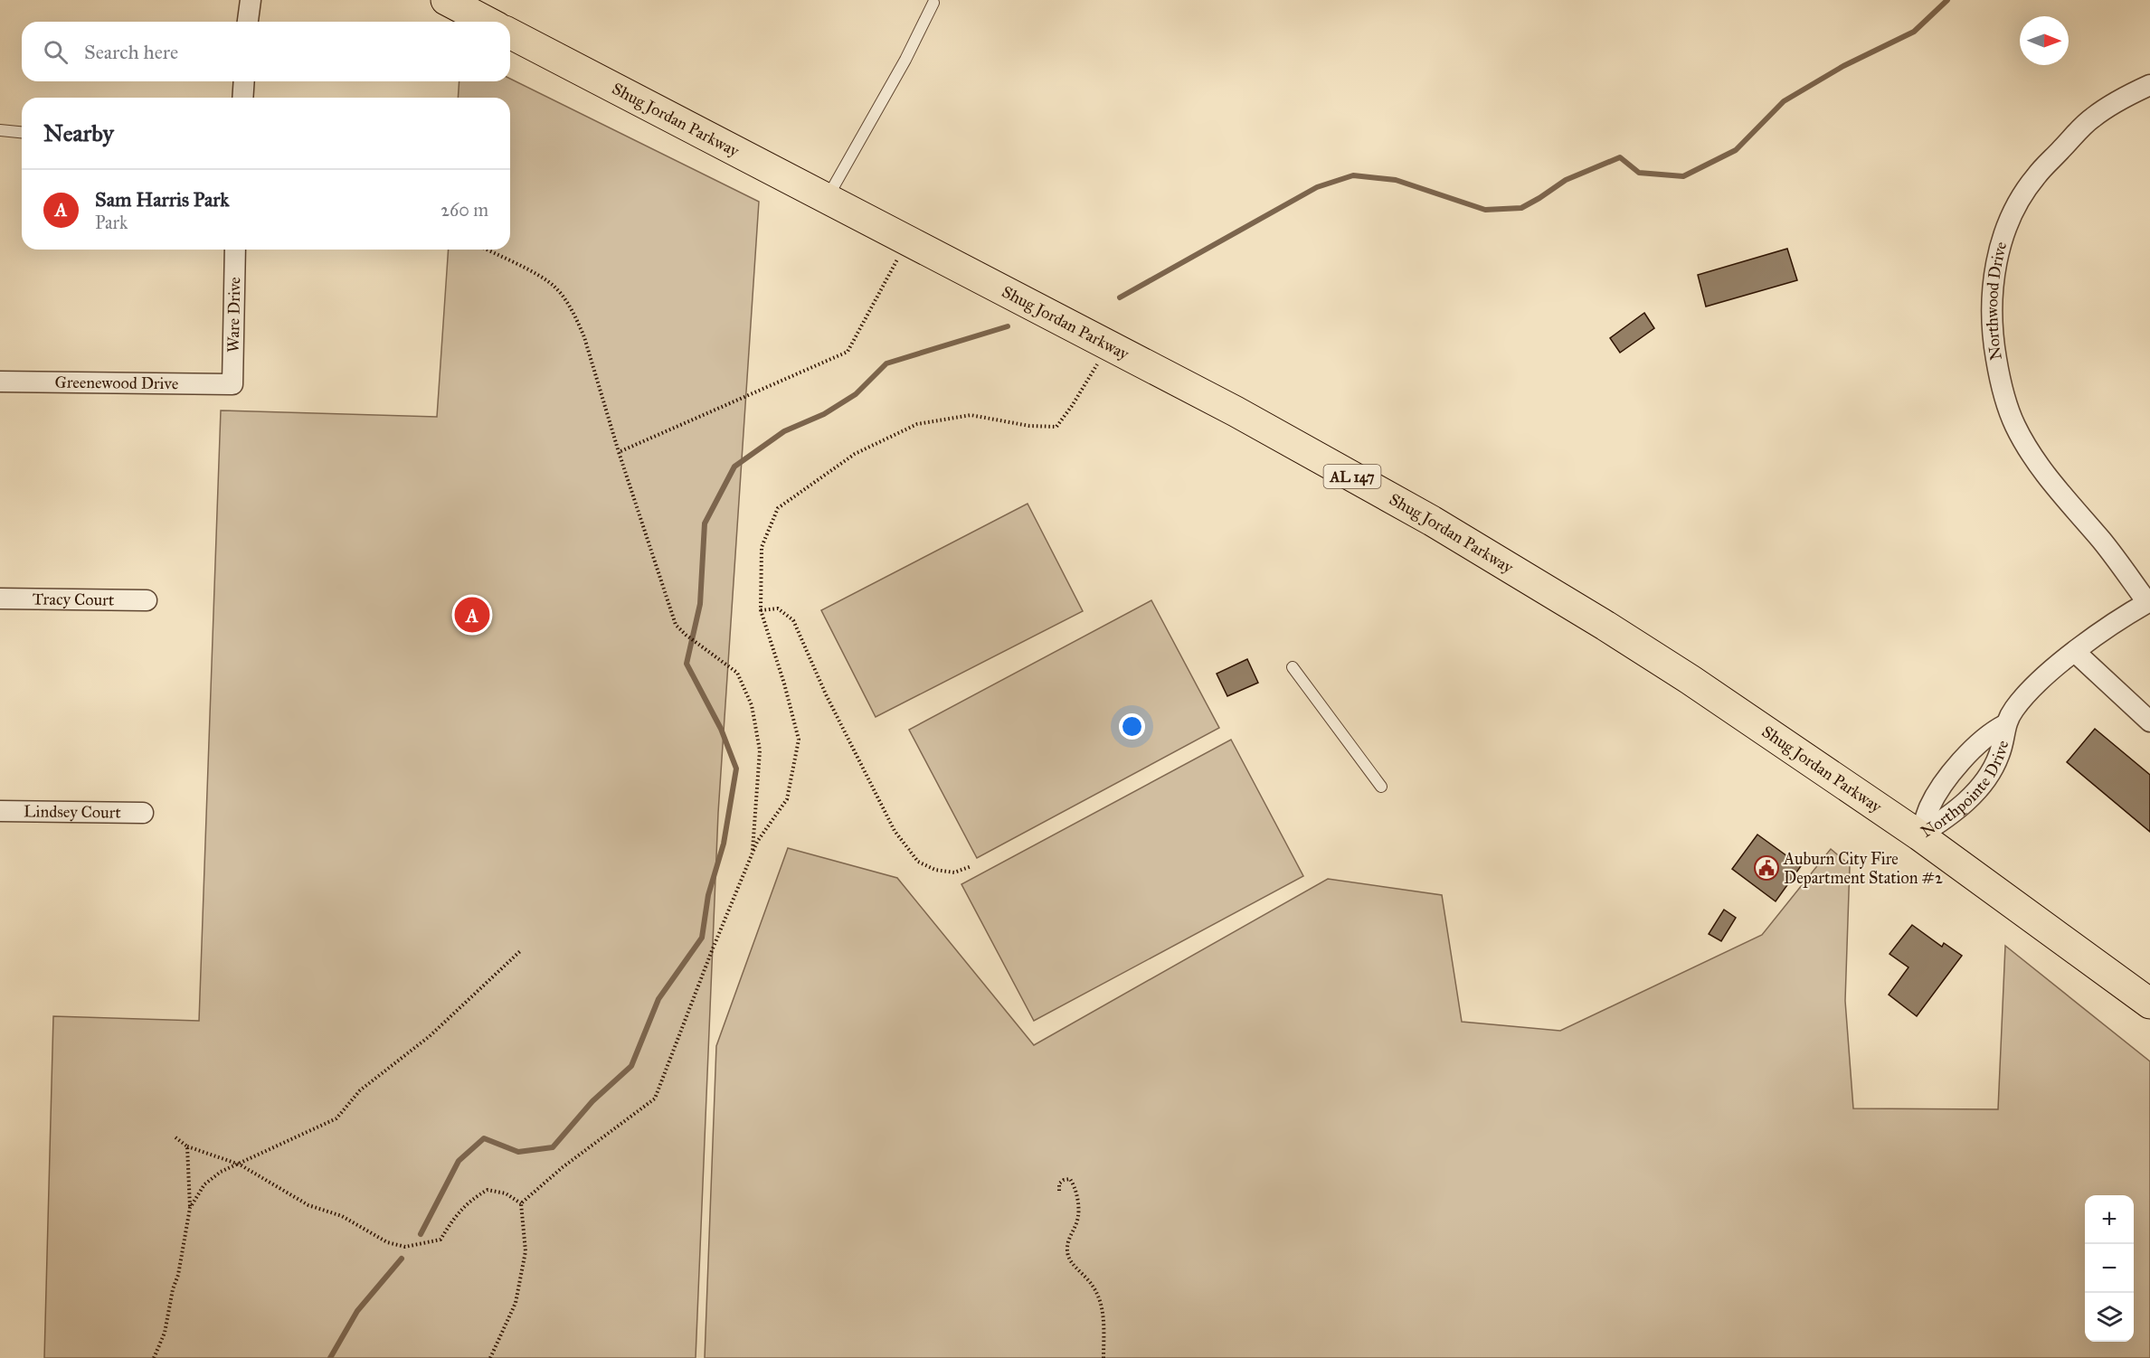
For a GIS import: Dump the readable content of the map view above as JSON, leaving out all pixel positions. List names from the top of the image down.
{
  "streets": {
    "main road": ["Shug Jordan Parkway", "AL 147"],
    "street": [
      "Northwood Drive",
      "Ware Drive",
      "Greenewood Drive",
      "Tracy Court",
      "Northpointe Drive",
      "Lindsey Court"
    ]
  },
  "crossings": [
    ["Shug Jordan Parkway", "Northpointe Drive"],
    ["Northwood Drive", "Northpointe Drive"],
    ["Ware Drive", "Greenewood Drive"]
  ],
  "places": {
    "public building": ["Auburn City Fire Department Station #2"]
  },
  "north": "right",
  "page": {
    "search": "Search here",
    "heading": "Nearby",
    "list": [
      {
        "mark": "A",
        "name": "Sam Harris Park",
        "note": "Park",
        "value": "260 m"
      }
    ],
    "pins": "A",
    "map_buttons": ["+", "−"]
  }
}
